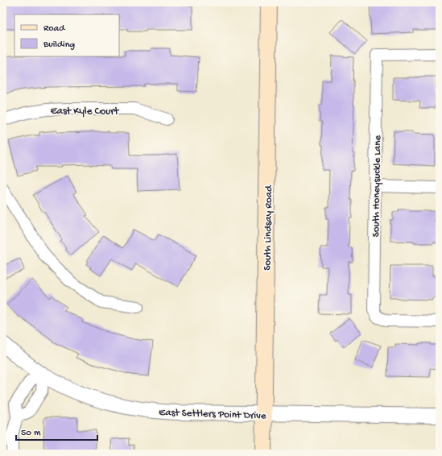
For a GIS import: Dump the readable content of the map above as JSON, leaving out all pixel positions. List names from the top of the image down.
{
  "streets": {
    "main road": ["South Lindsay Road"],
    "street": ["East Kyle Court", "South Honeysuckle Lane", "East Settlers Point Drive"]
  },
  "crossings": [
    ["South Lindsay Road", "East Settlers Point Drive"]
  ],
  "legend": ["Road", "Building"],
  "scale_bar": "50 m"
}
